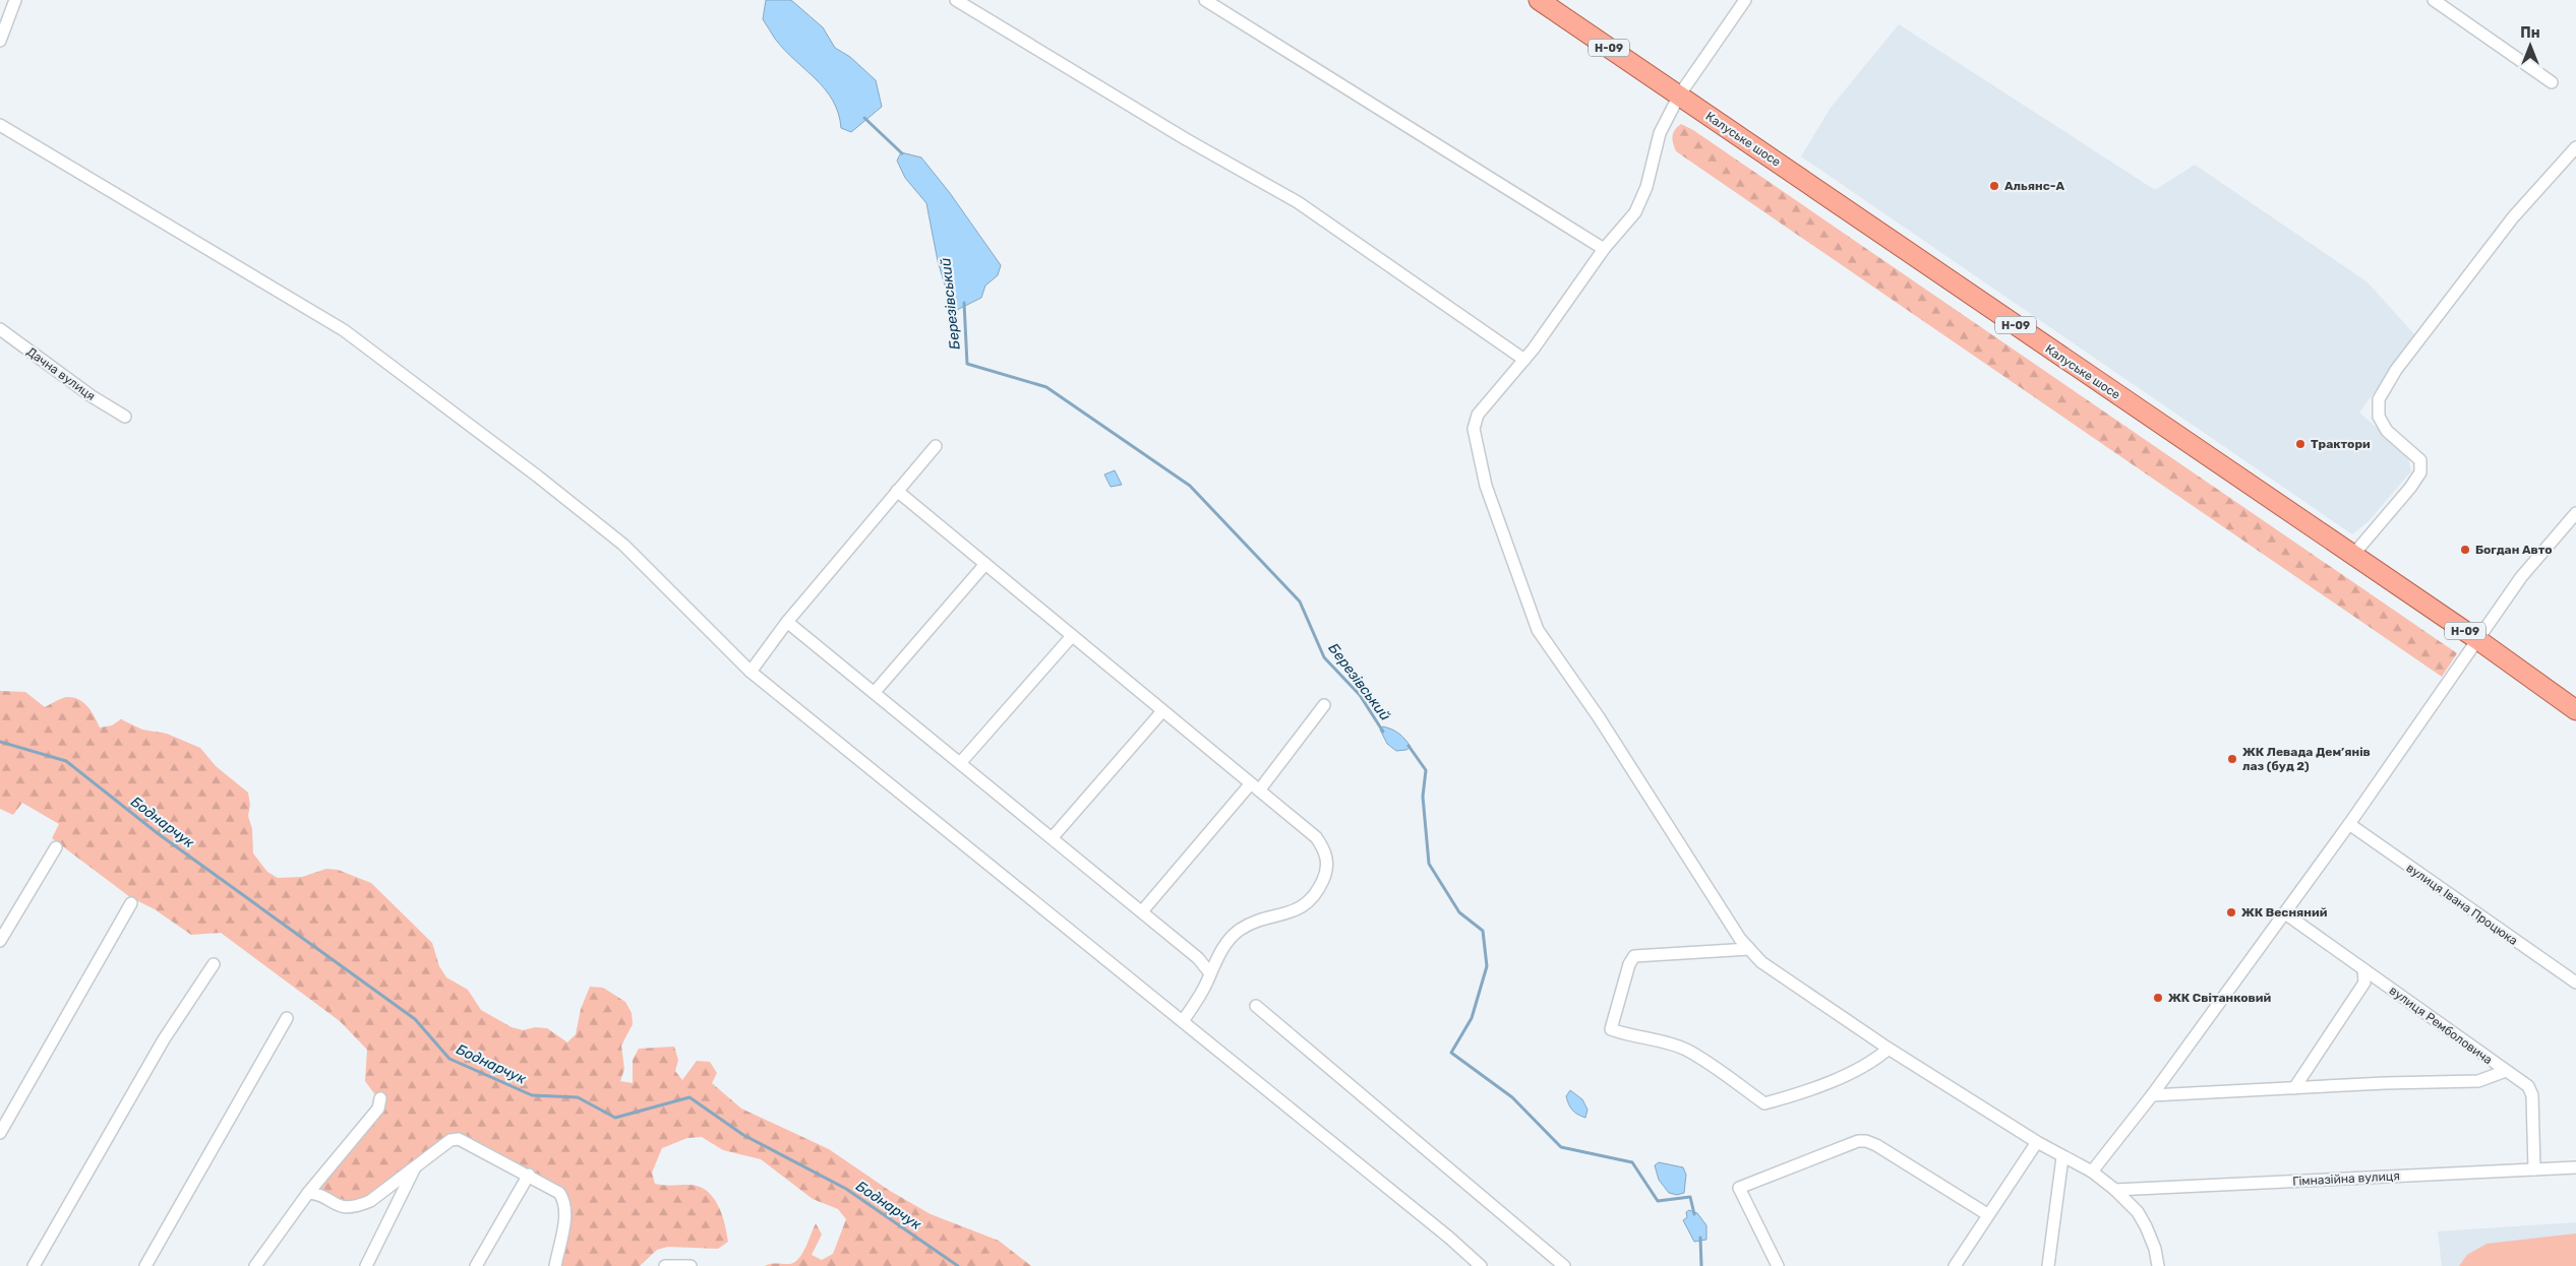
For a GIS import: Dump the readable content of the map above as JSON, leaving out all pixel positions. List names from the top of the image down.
{
  "streets": {
    "main road": ["Н-09", "Калуське шосе"],
    "street": [
      "Дачна вулиця",
      "вулиця Івана Процюка",
      "вулиця Ремболовича",
      "Гімназійна вулиця"
    ]
  },
  "crossings": [
    ["вулиця Ремболовича", "Гімназійна вулиця"]
  ],
  "water": ["Березівський", "Боднарчук"],
  "places": [
    "Альянс-А",
    "Трактори",
    "Богдан Авто",
    "ЖК Левада Дем’янів лаз (буд 2)",
    "ЖК Весняний",
    "ЖК Світанковий"
  ],
  "north": "top"
}
